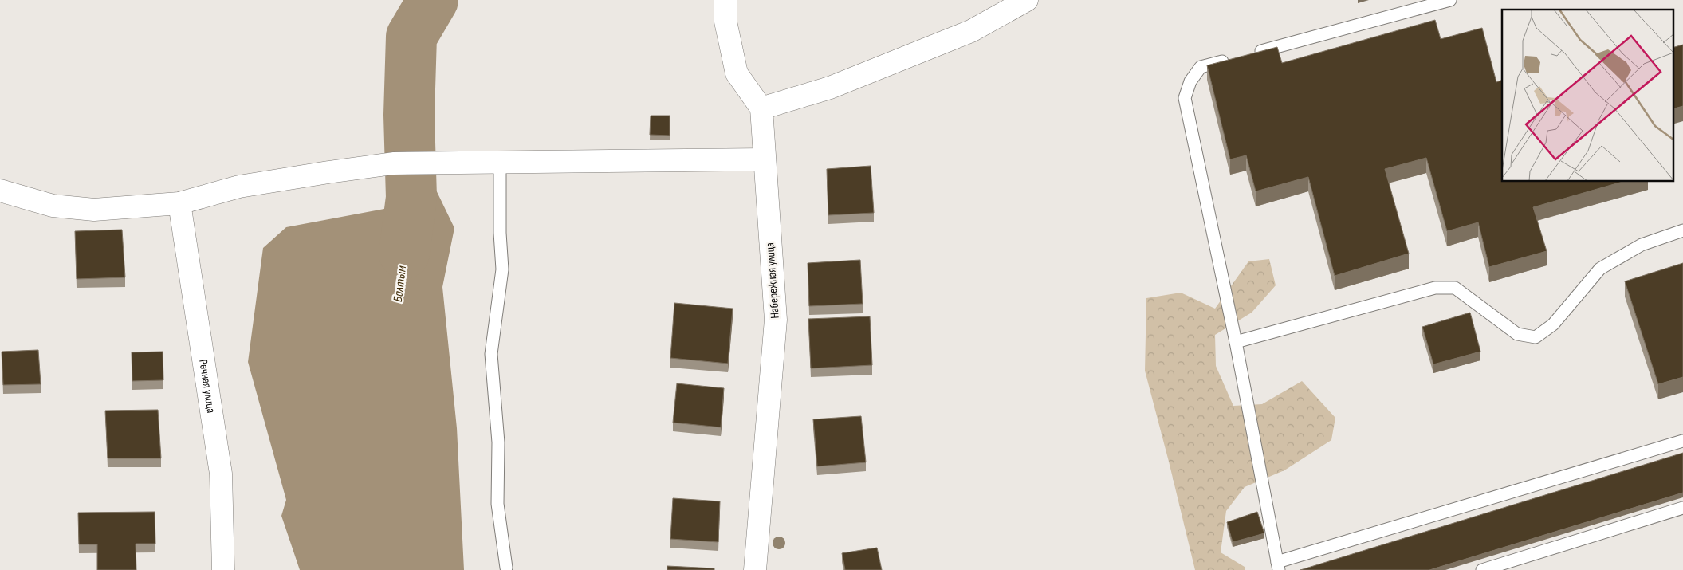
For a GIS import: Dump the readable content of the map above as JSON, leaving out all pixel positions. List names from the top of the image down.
{
  "streets": {
    "street": ["Набережная улица", "Речная улица"]
  },
  "water": ["Балтым"]
}
